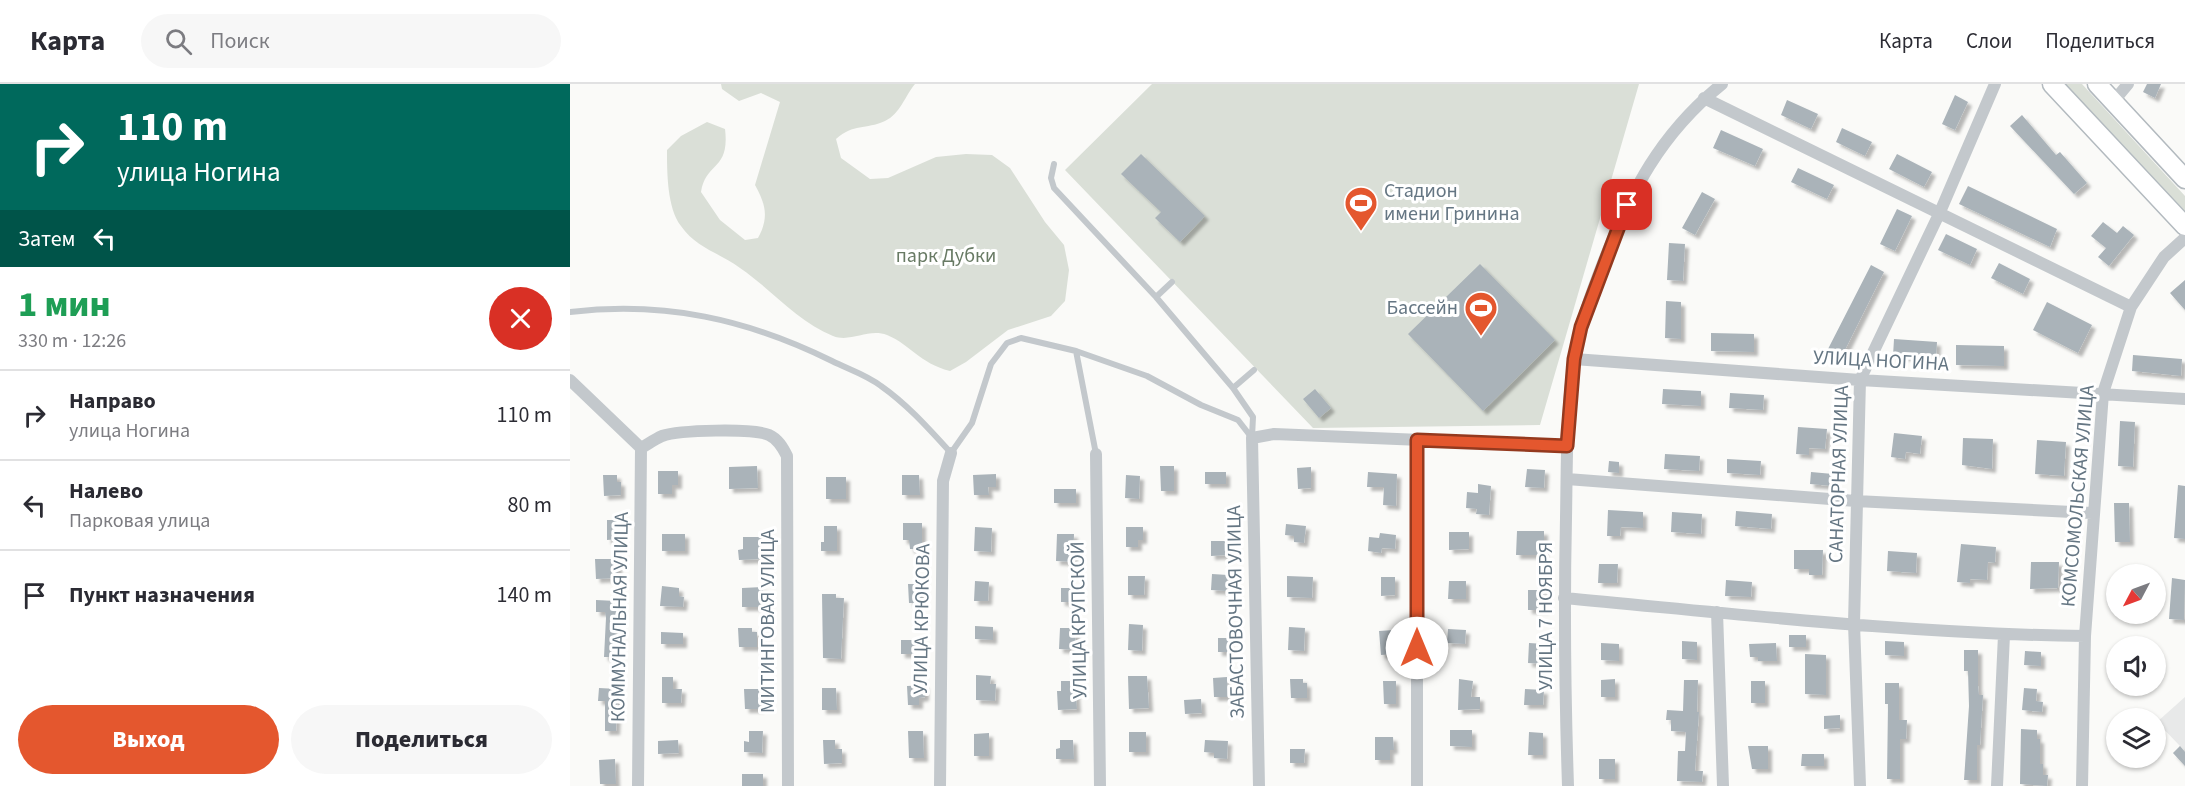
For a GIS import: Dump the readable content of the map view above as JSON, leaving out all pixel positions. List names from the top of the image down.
{
  "streets": {
    "street": [
      "УЛИЦА НОГИНА",
      "САНАТОРНАЯ УЛИЦА",
      "КОМСОМОЛЬСКАЯ УЛИЦА",
      "ЗАБАСТОВОЧНАЯ УЛИЦА",
      "УЛИЦА 7 НОЯБРЯ",
      "КОММУНАЛЬНАЯ УЛИЦА",
      "УЛИЦА КРЮКОВА",
      "УЛИЦА КРУПСКОЙ",
      "МИТИНГОВАЯ УЛИЦА"
    ]
  },
  "crossings": [
    ["УЛИЦА НОГИНА", "САНАТОРНАЯ УЛИЦА"],
    ["УЛИЦА НОГИНА", "КОМСОМОЛЬСКАЯ УЛИЦА"],
    ["УЛИЦА НОГИНА", "УЛИЦА 7 НОЯБРЯ"],
    ["КОММУНАЛЬНАЯ УЛИЦА", "МИТИНГОВАЯ УЛИЦА"]
  ],
  "parks": ["парк Дубки"],
  "places": {
    "sports": ["Стадион имени Гринина", "Бассейн"]
  },
  "north": "bottom left",
  "page": {
    "header": "Карта",
    "search": "Поиск",
    "nav": ["Карта", "Слои", "Поделиться"],
    "turn": ["110 m", "улица Ногина"],
    "then": "Затем",
    "heading": ["1 мин", "330 m · 12:26"],
    "list": [
      {
        "name": "Направо",
        "note": "улица Ногина",
        "value": "110 m"
      },
      {
        "name": "Налево",
        "note": "Парковая улица",
        "value": "80 m"
      },
      {
        "name": "Пункт назначения",
        "value": "140 m"
      }
    ],
    "buttons": ["Выход", "Поделиться"]
  }
}
